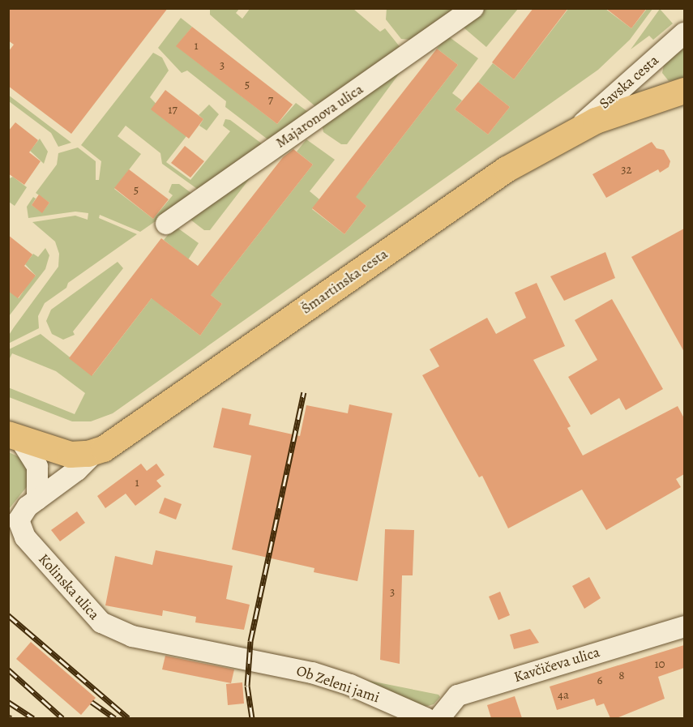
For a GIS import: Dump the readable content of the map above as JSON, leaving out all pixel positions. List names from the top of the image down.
{
  "streets": {
    "main road": ["Šmartinska cesta"],
    "street": [
      "Savska cesta",
      "Majaronova ulica",
      "Kolinska ulica",
      "Kavčičeva ulica",
      "Ob Zeleni jami"
    ]
  },
  "crossings": [
    ["Savska cesta", "Šmartinska cesta"],
    ["Šmartinska cesta", "Kolinska ulica"],
    ["Kolinska ulica", "Ob Zeleni jami"]
  ],
  "house_numbers": [
    "1",
    "3",
    "5",
    "7",
    "17",
    "32",
    "5",
    "1",
    "3",
    "10",
    "8",
    "6",
    "4a"
  ]
}
